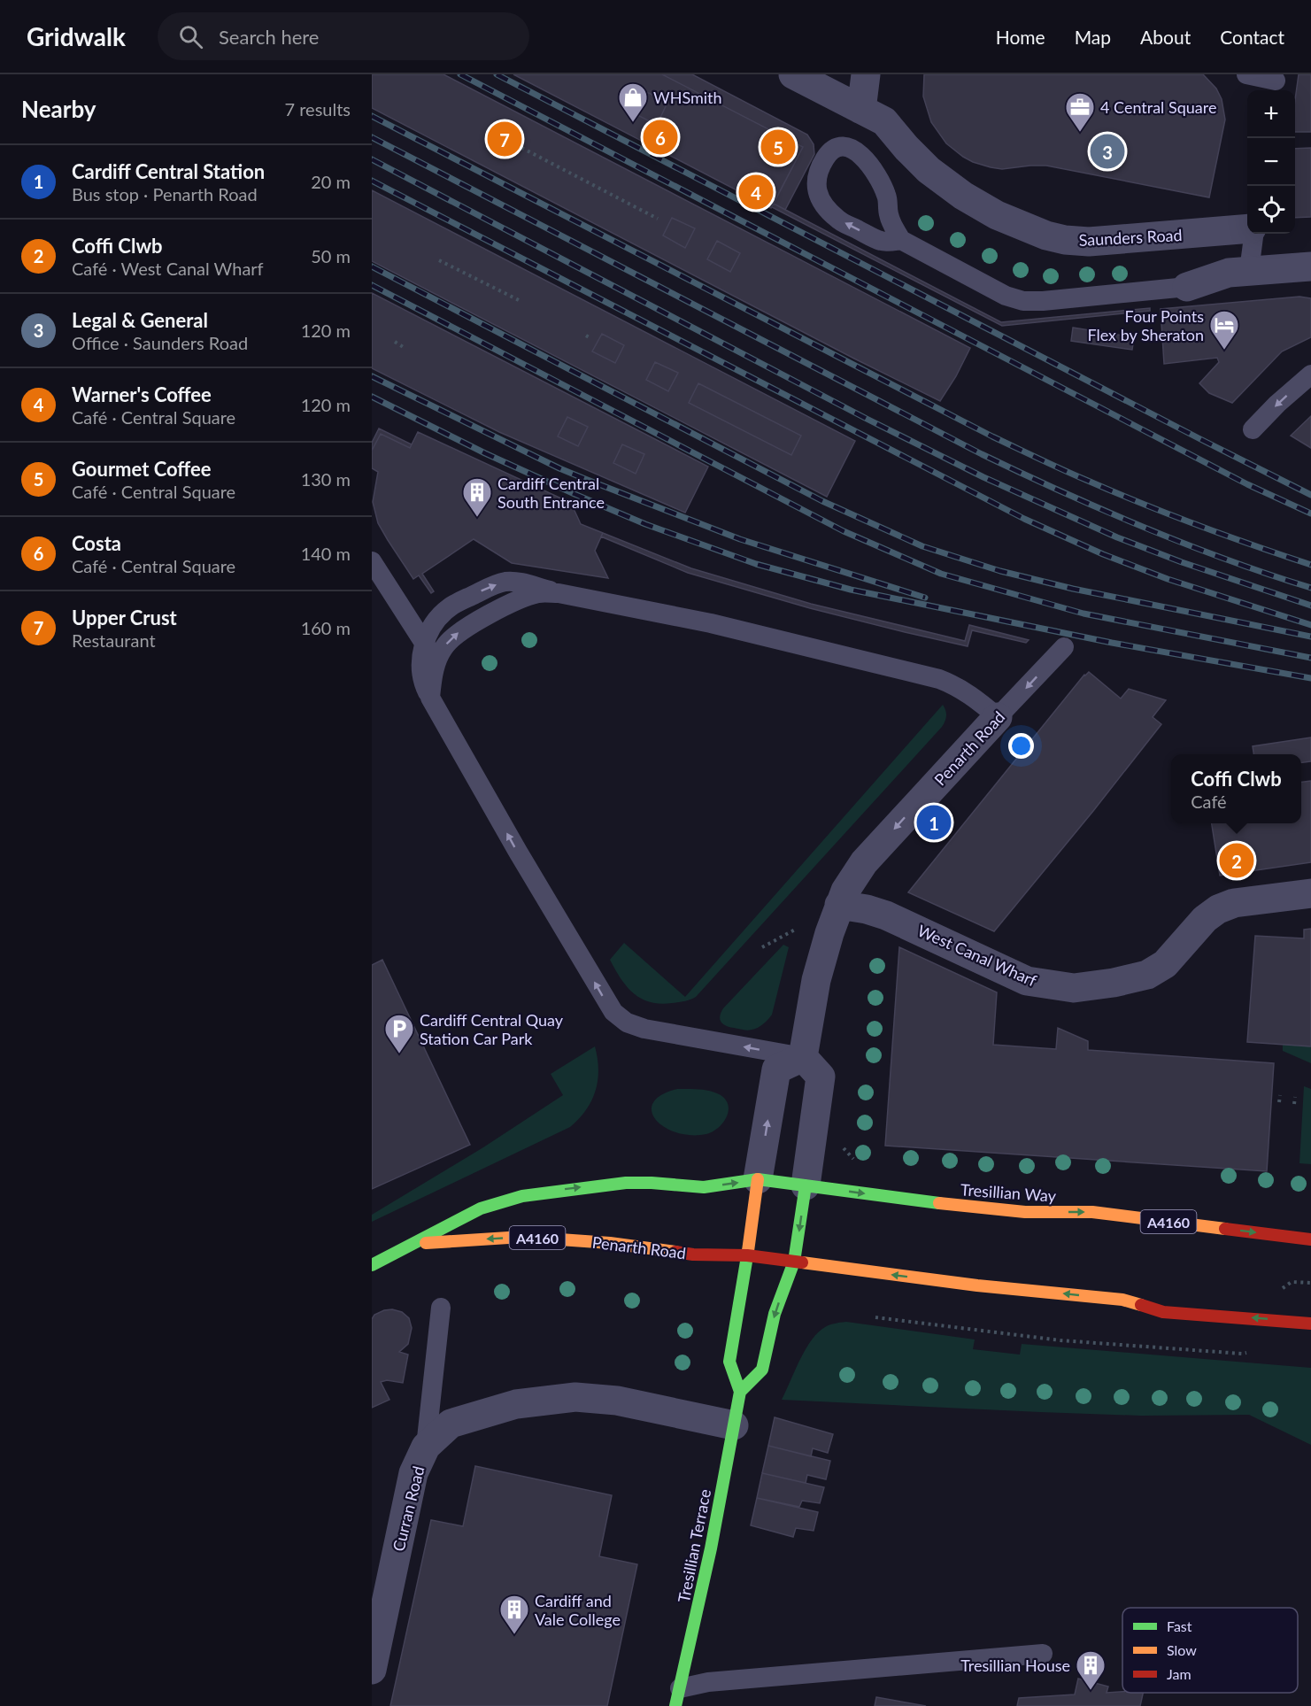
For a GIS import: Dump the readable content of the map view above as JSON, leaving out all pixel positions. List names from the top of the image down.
{
  "streets": {
    "main road": [
      "Penarth Road",
      "Tresillian Way",
      "A4160",
      "Tresillian Terrace"
    ],
    "street": ["Saunders Road", "West Canal Wharf", "Curran Road"]
  },
  "crossings": [
    ["Penarth Road", "West Canal Wharf"],
    ["Penarth Road", "Tresillian Way"],
    ["Penarth Road", "Tresillian Terrace"],
    ["Tresillian Way", "Tresillian Terrace"],
    ["Curran Road", "Tresillian Terrace"]
  ],
  "one_way": ["Tresillian Way"],
  "places": {
    "shop": ["WHSmith"],
    "office": ["4 Central Square"],
    "hotel": ["Four Points Flex by Sheraton"],
    "building": ["Cardiff Central South Entrance", "Cardiff and Vale College", "Tresillian House"],
    "parking": ["Cardiff Central Quay Station Car Park"]
  },
  "legend": ["Fast", "Slow", "Jam"],
  "page": {
    "header": "Gridwalk",
    "search": "Search here",
    "nav": [
      "Home",
      "Map",
      "About",
      "Contact"
    ],
    "heading": ["Nearby", "7 results"],
    "map_buttons": ["+", "−"],
    "pins": [
      "6",
      "7",
      "5",
      "3",
      "4",
      "1",
      "2"
    ],
    "list": [
      {
        "mark": "1",
        "name": "Cardiff Central Station",
        "note": "Bus stop · Penarth Road",
        "value": "20 m"
      },
      {
        "mark": "2",
        "name": "Coffi Clwb",
        "note": "Café · West Canal Wharf",
        "value": "50 m"
      },
      {
        "mark": "3",
        "name": "Legal & General",
        "note": "Office · Saunders Road",
        "value": "120 m"
      },
      {
        "mark": "4",
        "name": "Warner's Coffee",
        "note": "Café · Central Square",
        "value": "120 m"
      },
      {
        "mark": "5",
        "name": "Gourmet Coffee",
        "note": "Café · Central Square",
        "value": "130 m"
      },
      {
        "mark": "6",
        "name": "Costa",
        "note": "Café · Central Square",
        "value": "140 m"
      },
      {
        "mark": "7",
        "name": "Upper Crust",
        "note": "Restaurant",
        "value": "160 m"
      }
    ],
    "popup": ["Coffi Clwb", "Café"]
  }
}
